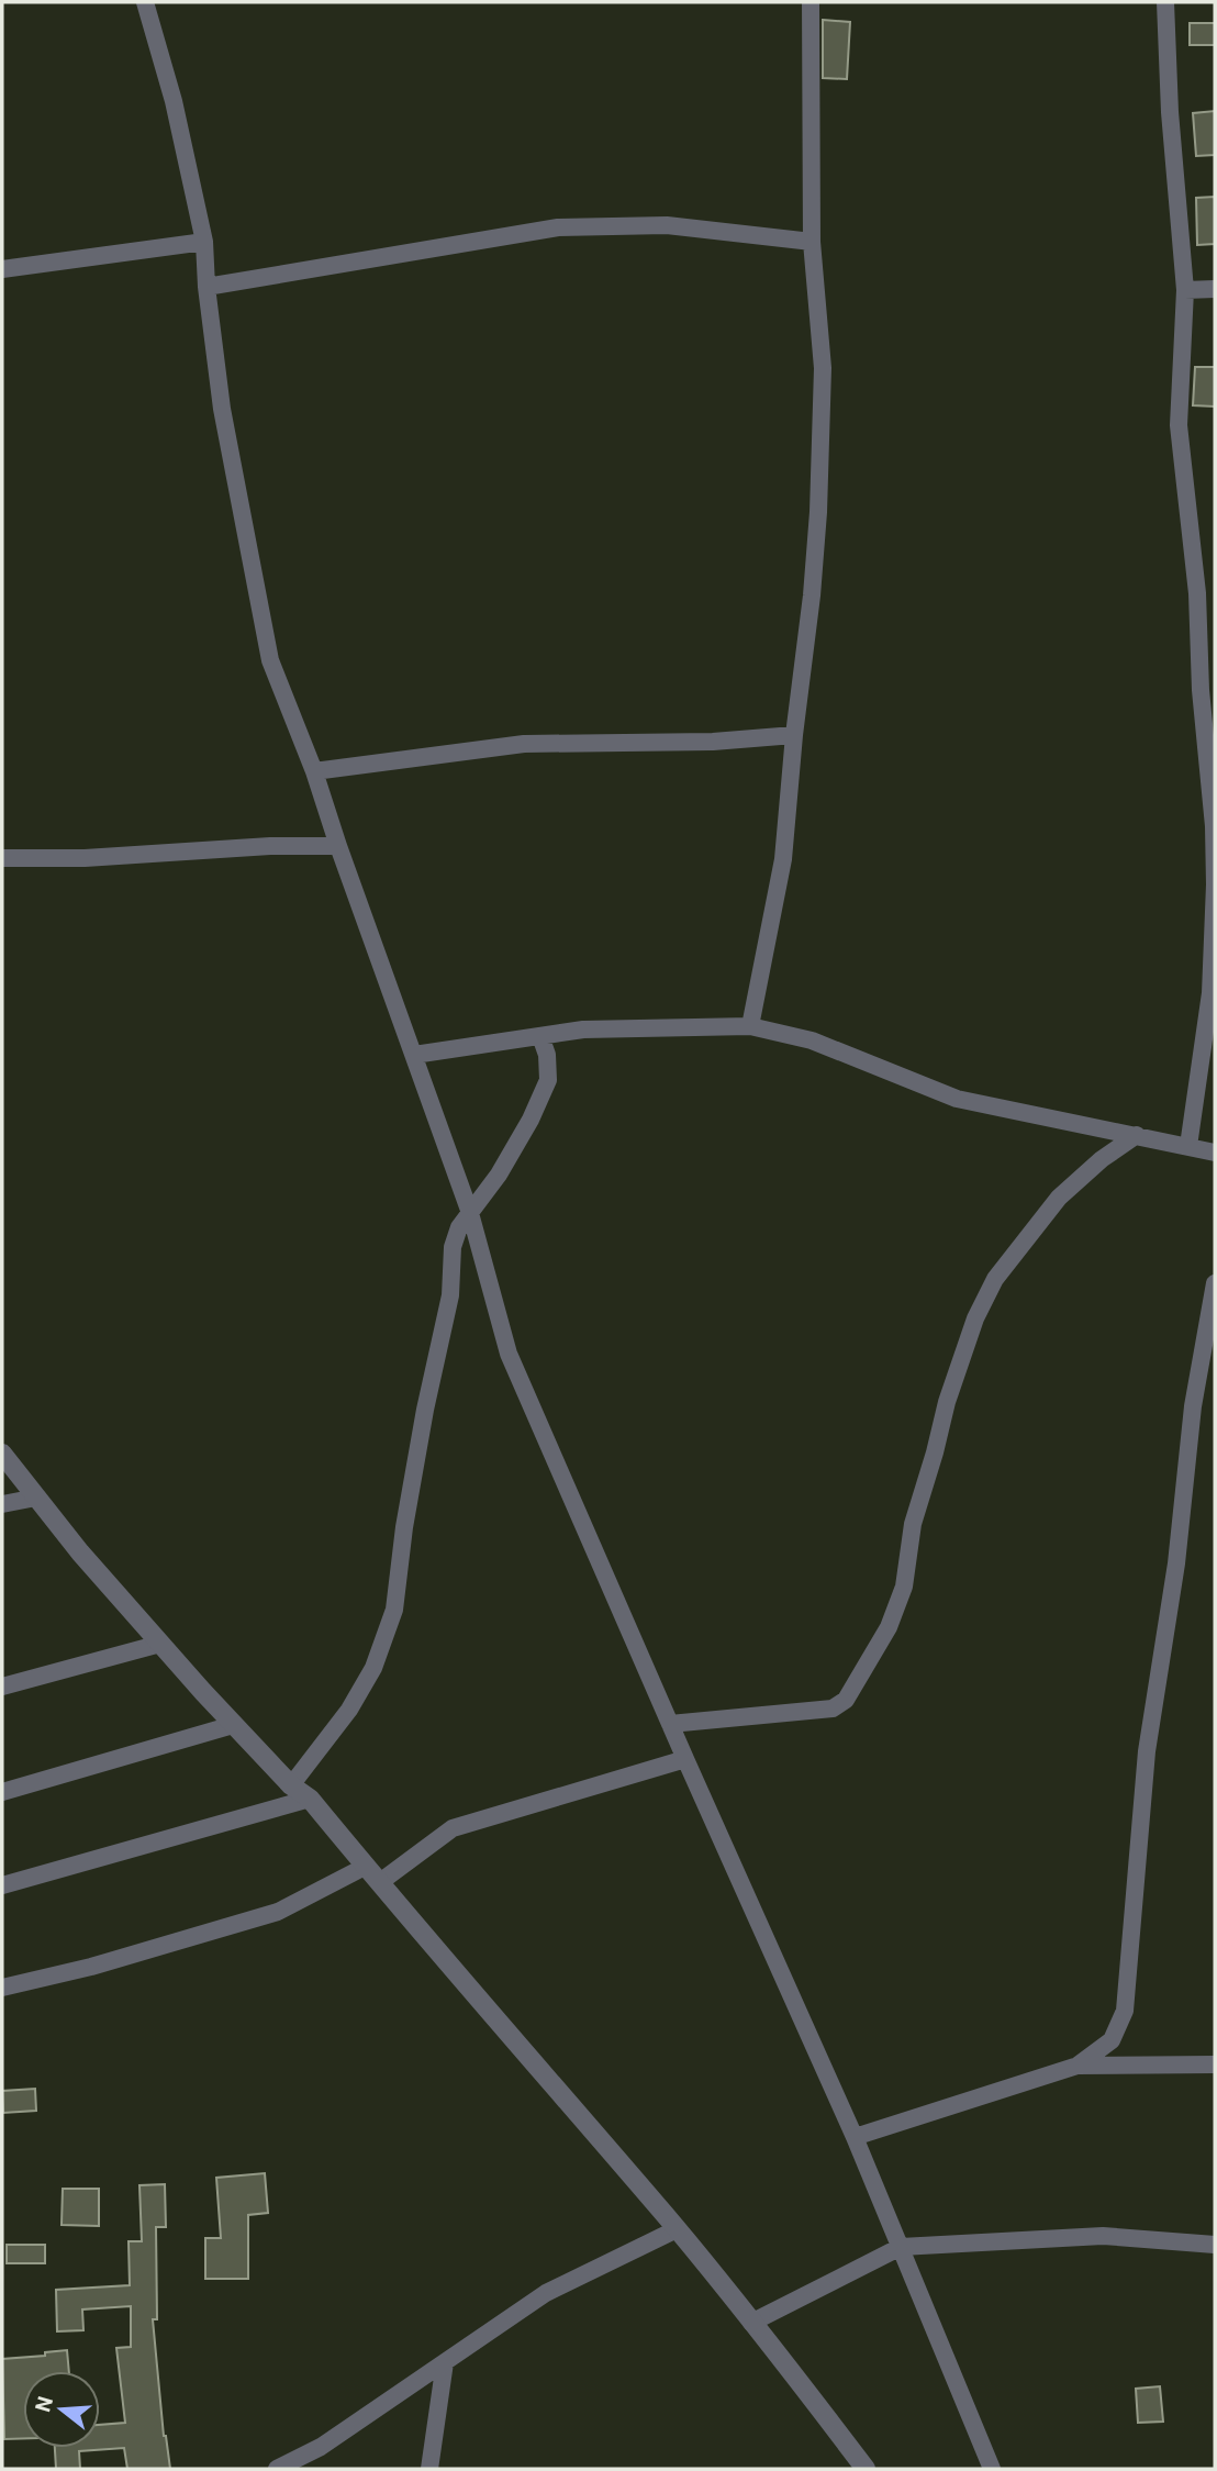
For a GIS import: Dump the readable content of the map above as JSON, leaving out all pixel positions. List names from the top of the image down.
{
  "north": "left"
}
